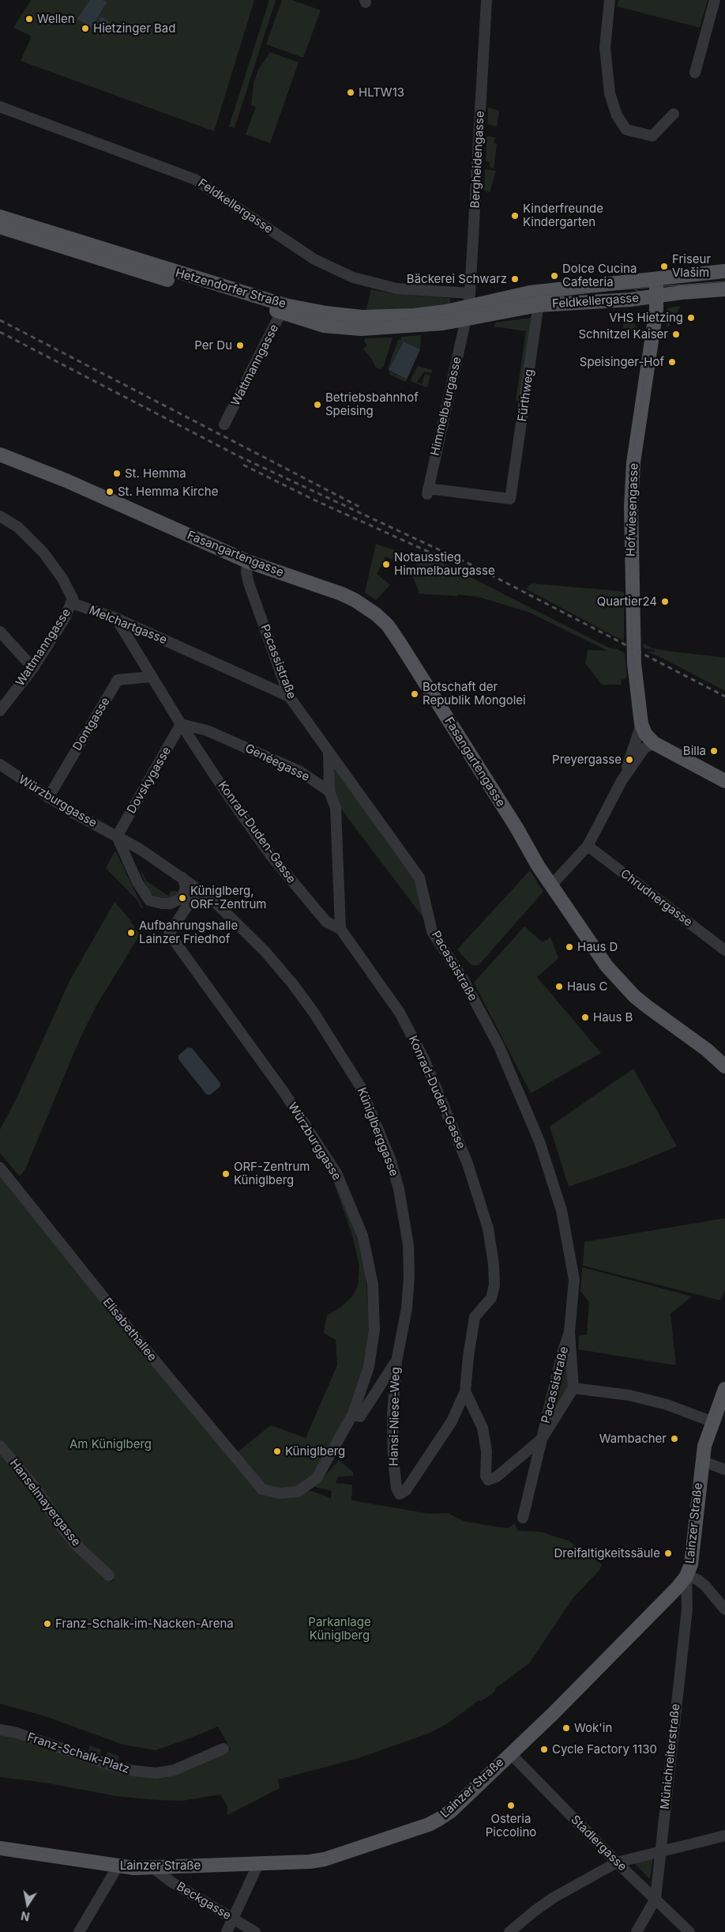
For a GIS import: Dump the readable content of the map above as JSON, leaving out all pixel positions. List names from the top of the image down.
{
  "streets": {
    "main road": [
      "Feldkellergasse",
      "Hetzendorfer Straße",
      "Hofwiesengasse",
      "Fasangartengasse",
      "Lainzer Straße"
    ],
    "street": [
      "Bergheidengasse",
      "Wattmanngasse",
      "Fürthweg",
      "Himmelbaurgasse",
      "Melchartgasse",
      "Pacassistraße",
      "Dontgasse",
      "Genéegasse",
      "Dovskygasse",
      "Würzburggasse",
      "Konrad-Duden-Gasse",
      "Chrudnergasse",
      "Küniglberggasse",
      "Elisabethallee",
      "Hansi-Niese-Weg",
      "Hanselmayergasse",
      "Franz-Schalk-Platz",
      "Münichreiterstraße",
      "Stadlergasse",
      "Beckgasse"
    ]
  },
  "crossings": [
    ["Bergheidengasse", "Feldkellergasse"],
    ["Bergheidengasse", "Hetzendorfer Straße"],
    ["Bergheidengasse", "Himmelbaurgasse"],
    ["Feldkellergasse", "Hetzendorfer Straße"],
    ["Feldkellergasse", "Fürthweg"],
    ["Feldkellergasse", "Himmelbaurgasse"],
    ["Feldkellergasse", "Hofwiesengasse"],
    ["Hetzendorfer Straße", "Wattmanngasse"],
    ["Hetzendorfer Straße", "Himmelbaurgasse"],
    ["Wattmanngasse", "Melchartgasse"],
    ["Fürthweg", "Himmelbaurgasse"],
    ["Hofwiesengasse", "Fasangartengasse"],
    ["Hofwiesengasse", "Chrudnergasse"],
    ["Fasangartengasse", "Pacassistraße"],
    ["Melchartgasse", "Pacassistraße"],
    ["Melchartgasse", "Konrad-Duden-Gasse"],
    ["Dontgasse", "Würzburggasse"],
    ["Dontgasse", "Konrad-Duden-Gasse"],
    ["Genéegasse", "Dovskygasse"],
    ["Genéegasse", "Konrad-Duden-Gasse"],
    ["Dovskygasse", "Würzburggasse"],
    ["Dovskygasse", "Konrad-Duden-Gasse"],
    ["Würzburggasse", "Küniglberggasse"],
    ["Würzburggasse", "Elisabethallee"],
    ["Würzburggasse", "Hansi-Niese-Weg"],
    ["Konrad-Duden-Gasse", "Hansi-Niese-Weg"],
    ["Küniglberggasse", "Hansi-Niese-Weg"],
    ["Lainzer Straße", "Münichreiterstraße"],
    ["Lainzer Straße", "Stadlergasse"],
    ["Lainzer Straße", "Beckgasse"],
    ["Münichreiterstraße", "Stadlergasse"]
  ],
  "parks": ["Am Küniglberg", "Parkanlage Küniglberg"],
  "places": [
    "Wellen",
    "Hietzinger Bad",
    "HLTW13",
    "Kinderfreunde Kindergarten",
    "Friseur Vlašim",
    "Dolce Cucina Cafeteria",
    "Bäckerei Schwarz",
    "VHS Hietzing",
    "Schnitzel Kaiser",
    "Per Du",
    "Speisinger-Hof",
    "Betriebsbahnhof Speising",
    "St. Hemma",
    "St. Hemma Kirche",
    "Notausstieg Himmelbaurgasse",
    "Quartier24",
    "Botschaft der Republik Mongolei",
    "Billa",
    "Preyergasse",
    "Küniglberg, ORF-Zentrum",
    "Aufbahrungshalle Lainzer Friedhof",
    "Haus D",
    "Haus C",
    "Haus B",
    "ORF-Zentrum Küniglberg",
    "Wambacher",
    "Küniglberg",
    "Dreifaltigkeitssäule",
    "Franz-Schalk-im-Nacken-Arena",
    "Wok'in",
    "Cycle Factory 1130",
    "Osteria Piccolino"
  ],
  "north": "bottom"
}
